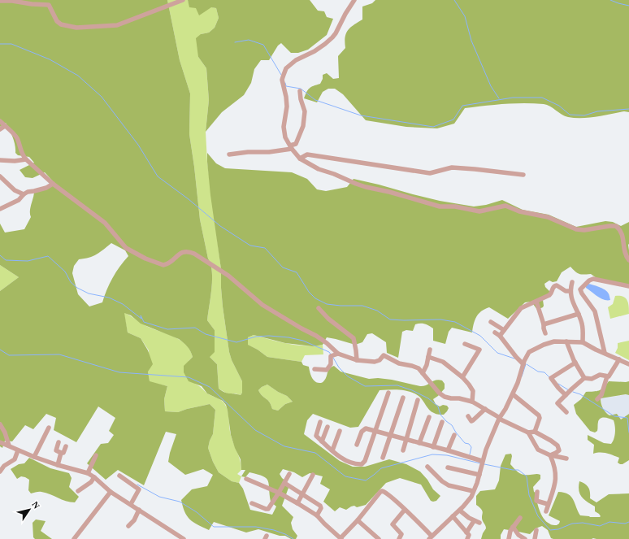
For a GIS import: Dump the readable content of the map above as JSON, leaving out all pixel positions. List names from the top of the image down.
{
  "north": "top right"
}
